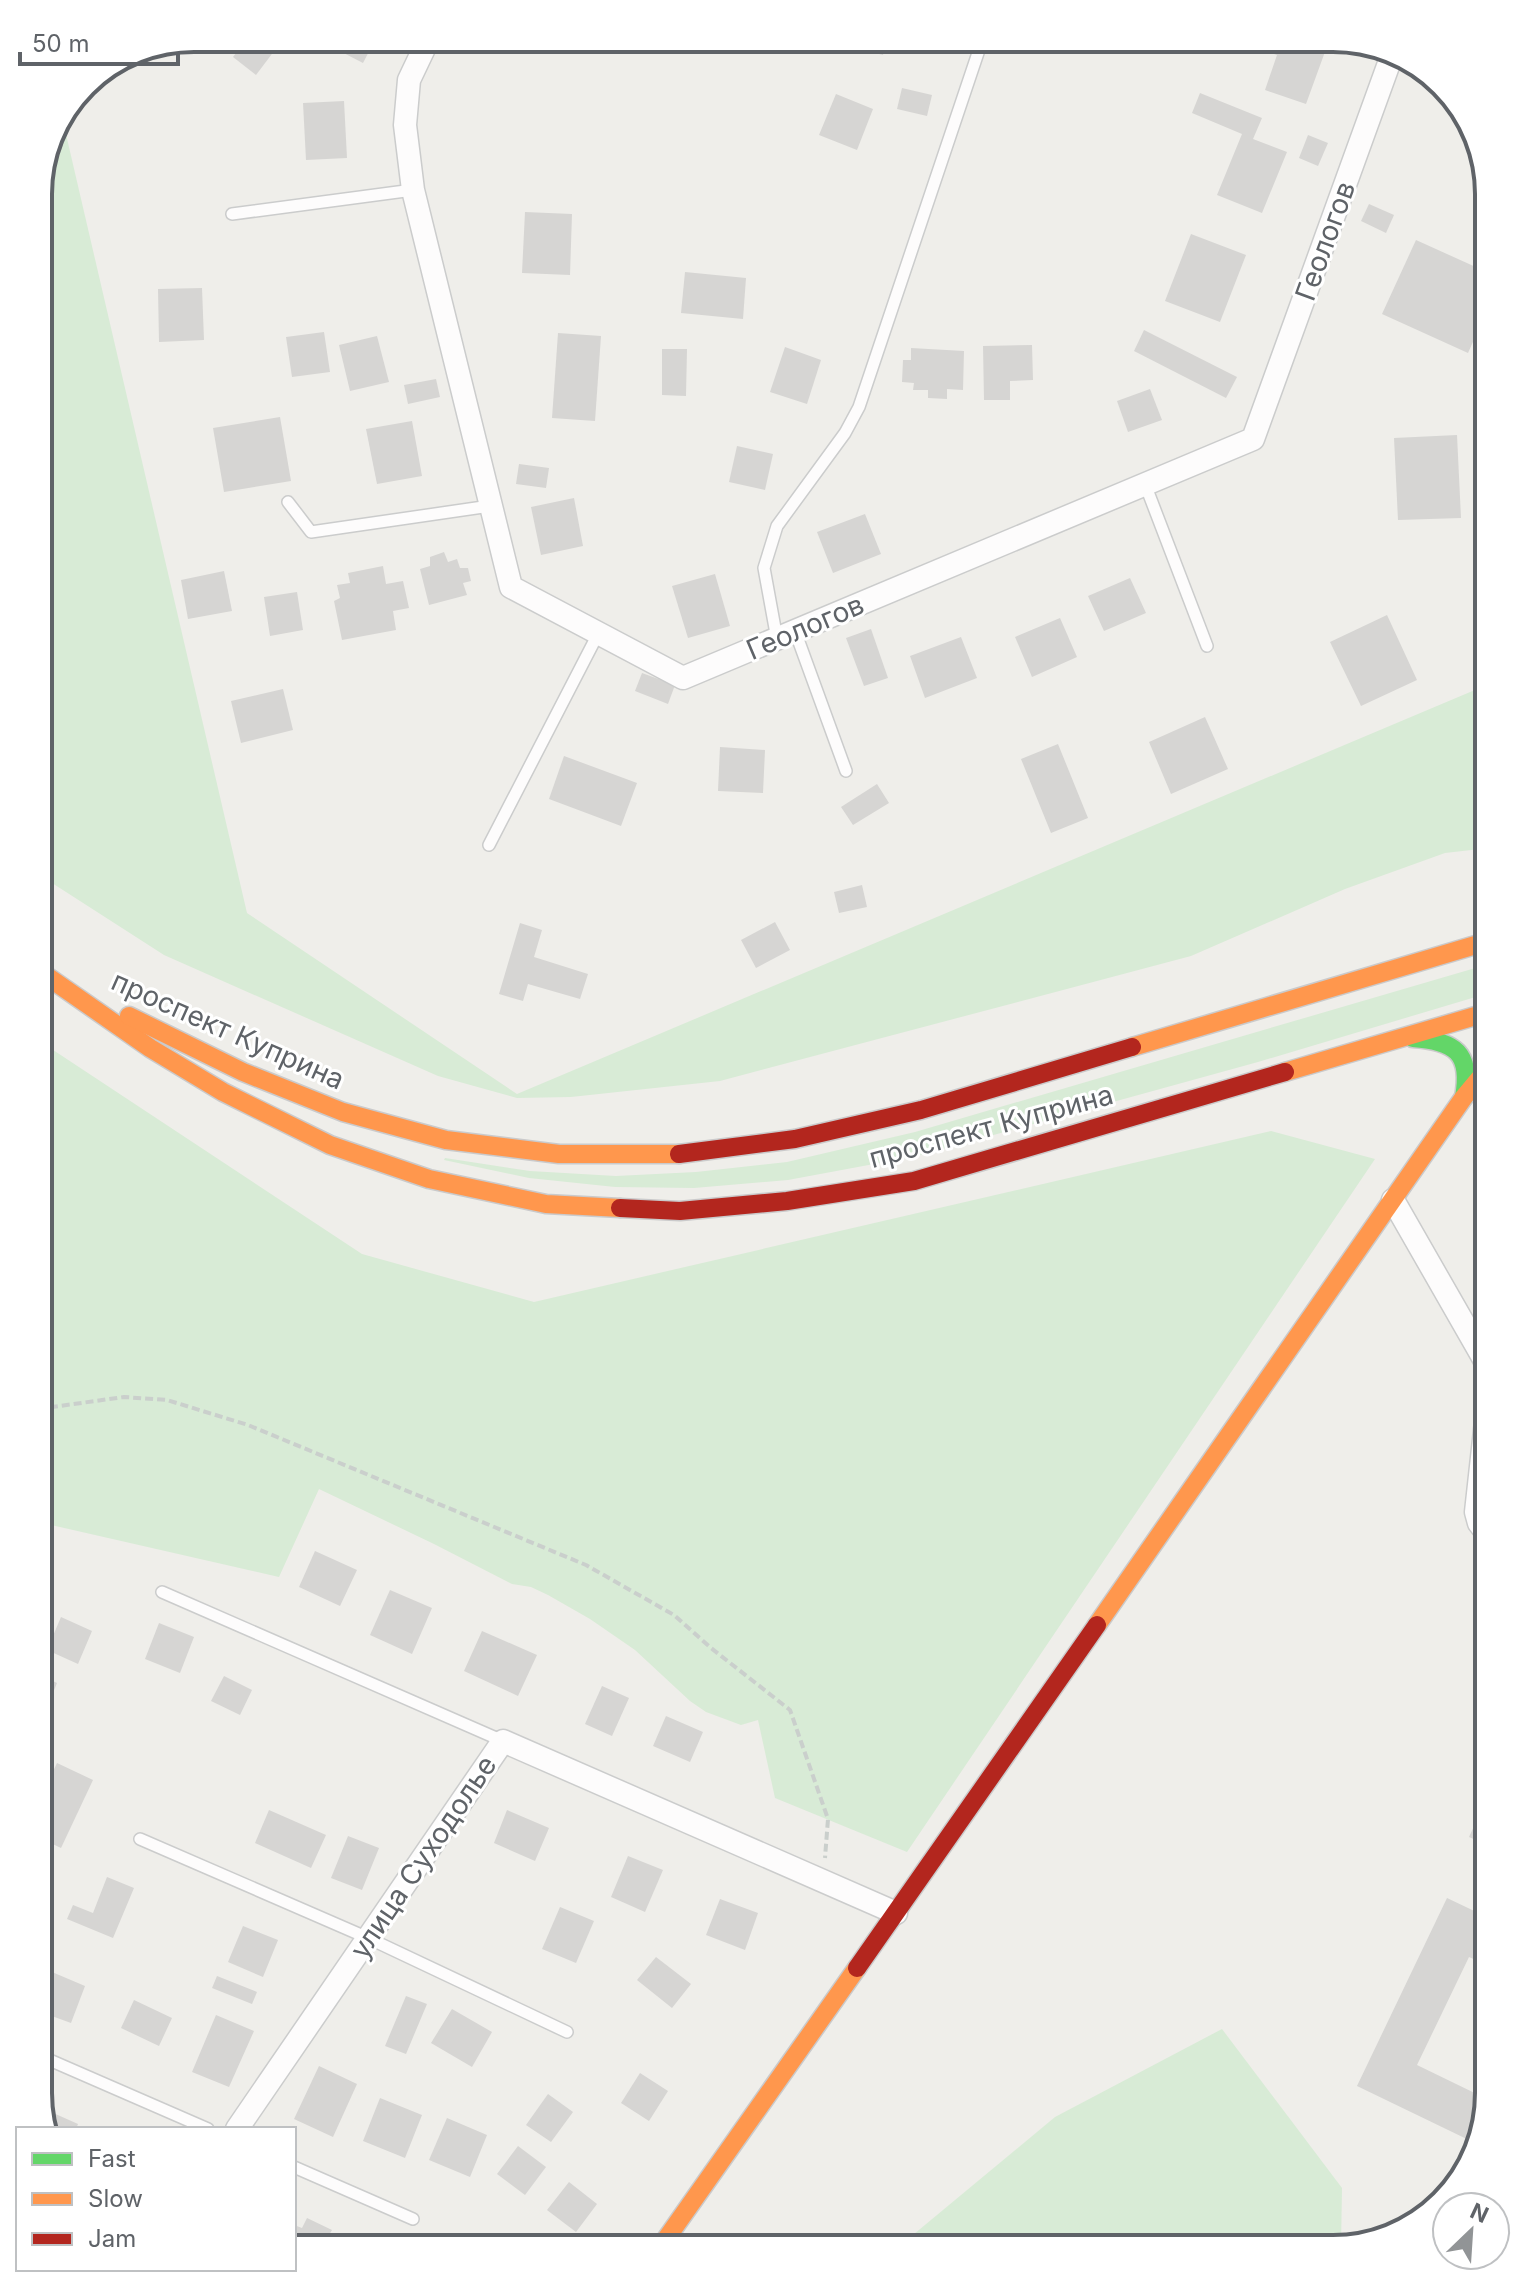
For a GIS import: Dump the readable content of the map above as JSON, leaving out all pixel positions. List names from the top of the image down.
{
  "streets": {
    "main road": ["проспект Куприна"],
    "street": ["Геологов", "улица Суходолье"]
  },
  "legend": ["Fast", "Slow", "Jam"],
  "scale_bar": "50 m",
  "north": "top right"
}
